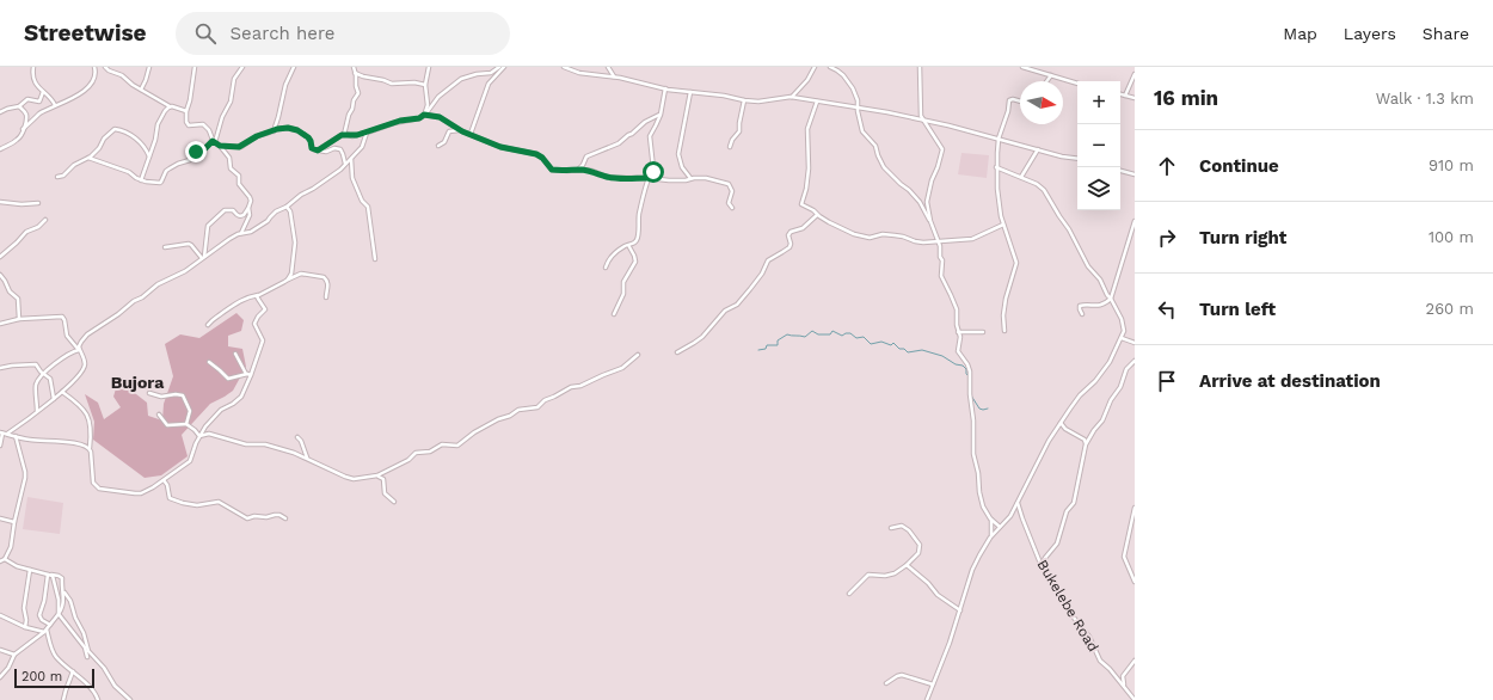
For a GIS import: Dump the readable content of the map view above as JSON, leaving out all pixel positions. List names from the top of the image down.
{
  "streets": {
    "street": ["Bukelebe Road"]
  },
  "districts": ["Bujora"],
  "scale_bar": "200 m",
  "north": "right",
  "page": {
    "header": "Streetwise",
    "search": "Search here",
    "nav": ["Map", "Layers", "Share"],
    "heading": ["16 min", "Walk · 1.3 km"],
    "map_buttons": ["+", "−"],
    "list": [
      ["Continue", "910 m"],
      ["Turn right", "100 m"],
      ["Turn left", "260 m"],
      "Arrive at destination"
    ],
    "scale": "200 m"
  }
}
